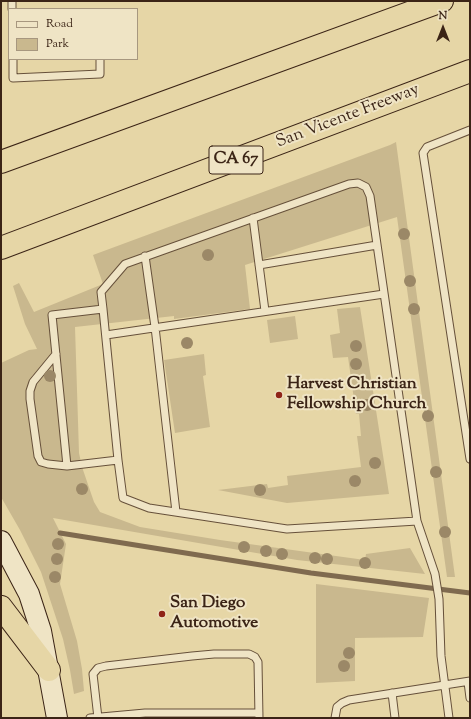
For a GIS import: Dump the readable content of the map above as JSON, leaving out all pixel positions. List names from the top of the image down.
{
  "streets": {
    "highway": ["San Vicente Freeway", "CA 67"]
  },
  "places": ["Harvest Christian Fellowship Church", "San Diego Automotive"],
  "legend": ["Road", "Park"],
  "north": "top"
}
